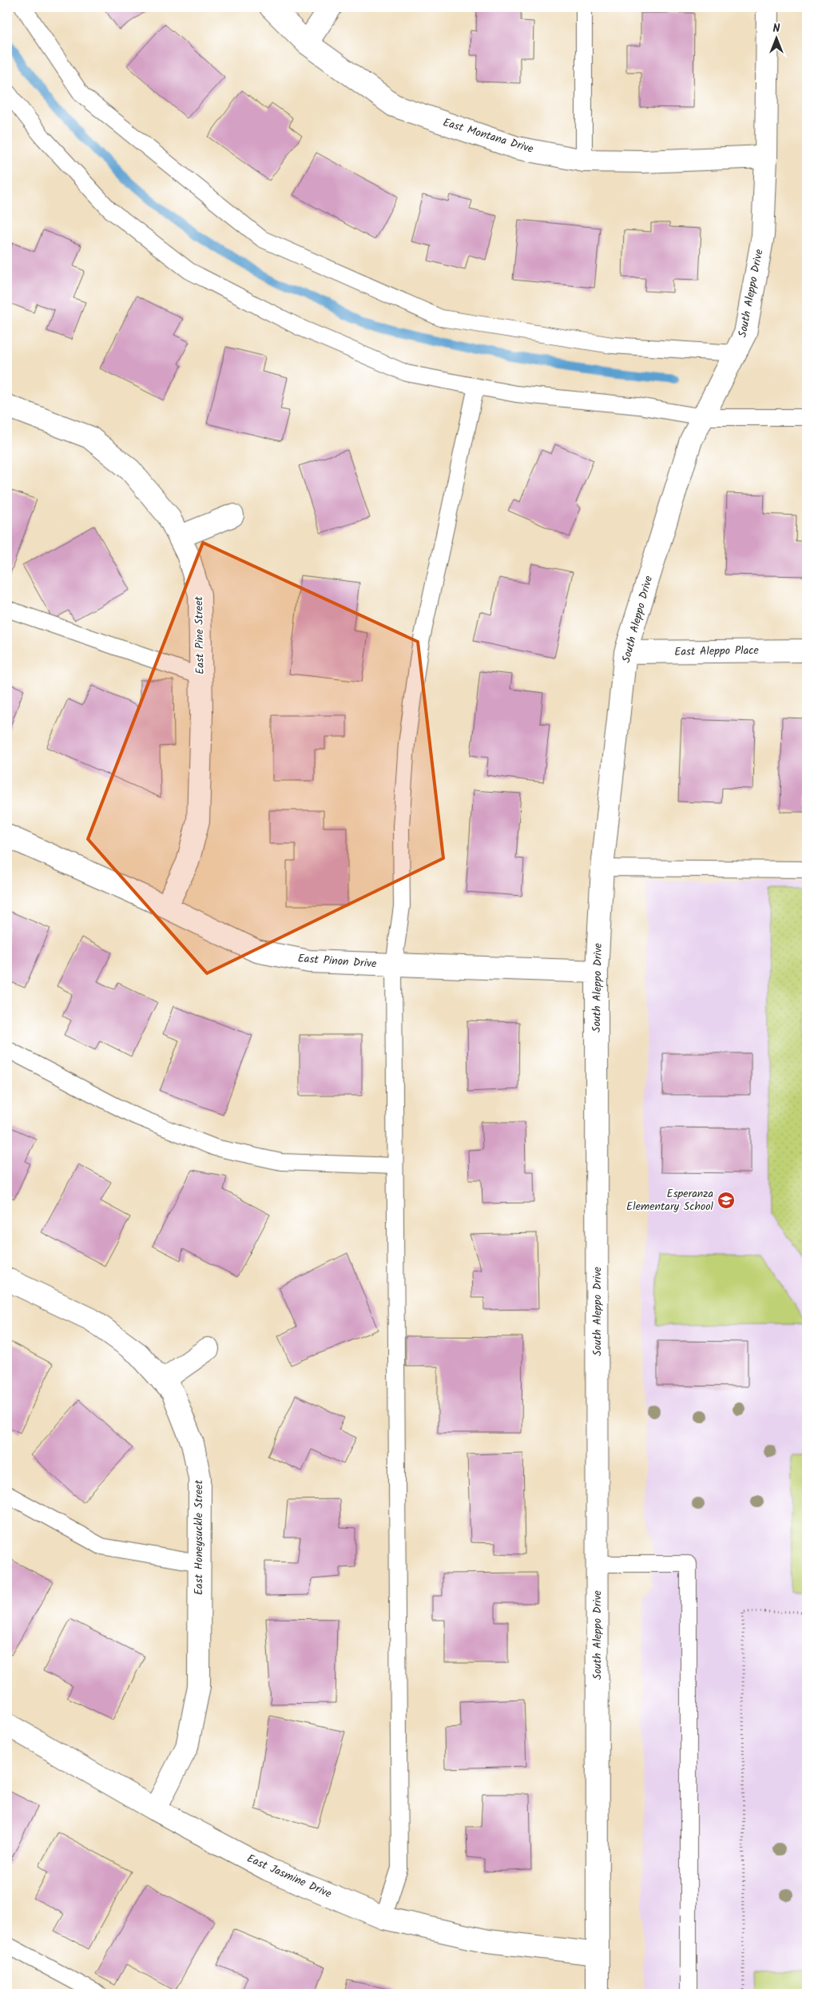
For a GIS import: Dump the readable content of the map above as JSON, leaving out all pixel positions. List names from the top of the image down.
{
  "streets": {
    "street": [
      "East Montana Drive",
      "South Aleppo Drive",
      "East Pine Street",
      "East Aleppo Place",
      "East Pinon Drive",
      "East Honeysuckle Street",
      "East Jasmine Drive"
    ]
  },
  "crossings": [
    ["East Montana Drive", "South Aleppo Drive"],
    ["South Aleppo Drive", "East Aleppo Place"],
    ["South Aleppo Drive", "East Pinon Drive"],
    ["South Aleppo Drive", "East Jasmine Drive"],
    ["East Pine Street", "East Pinon Drive"],
    ["East Honeysuckle Street", "East Jasmine Drive"]
  ],
  "places": {
    "school or university": ["Esperanza Elementary School"]
  },
  "north": "top"
}
